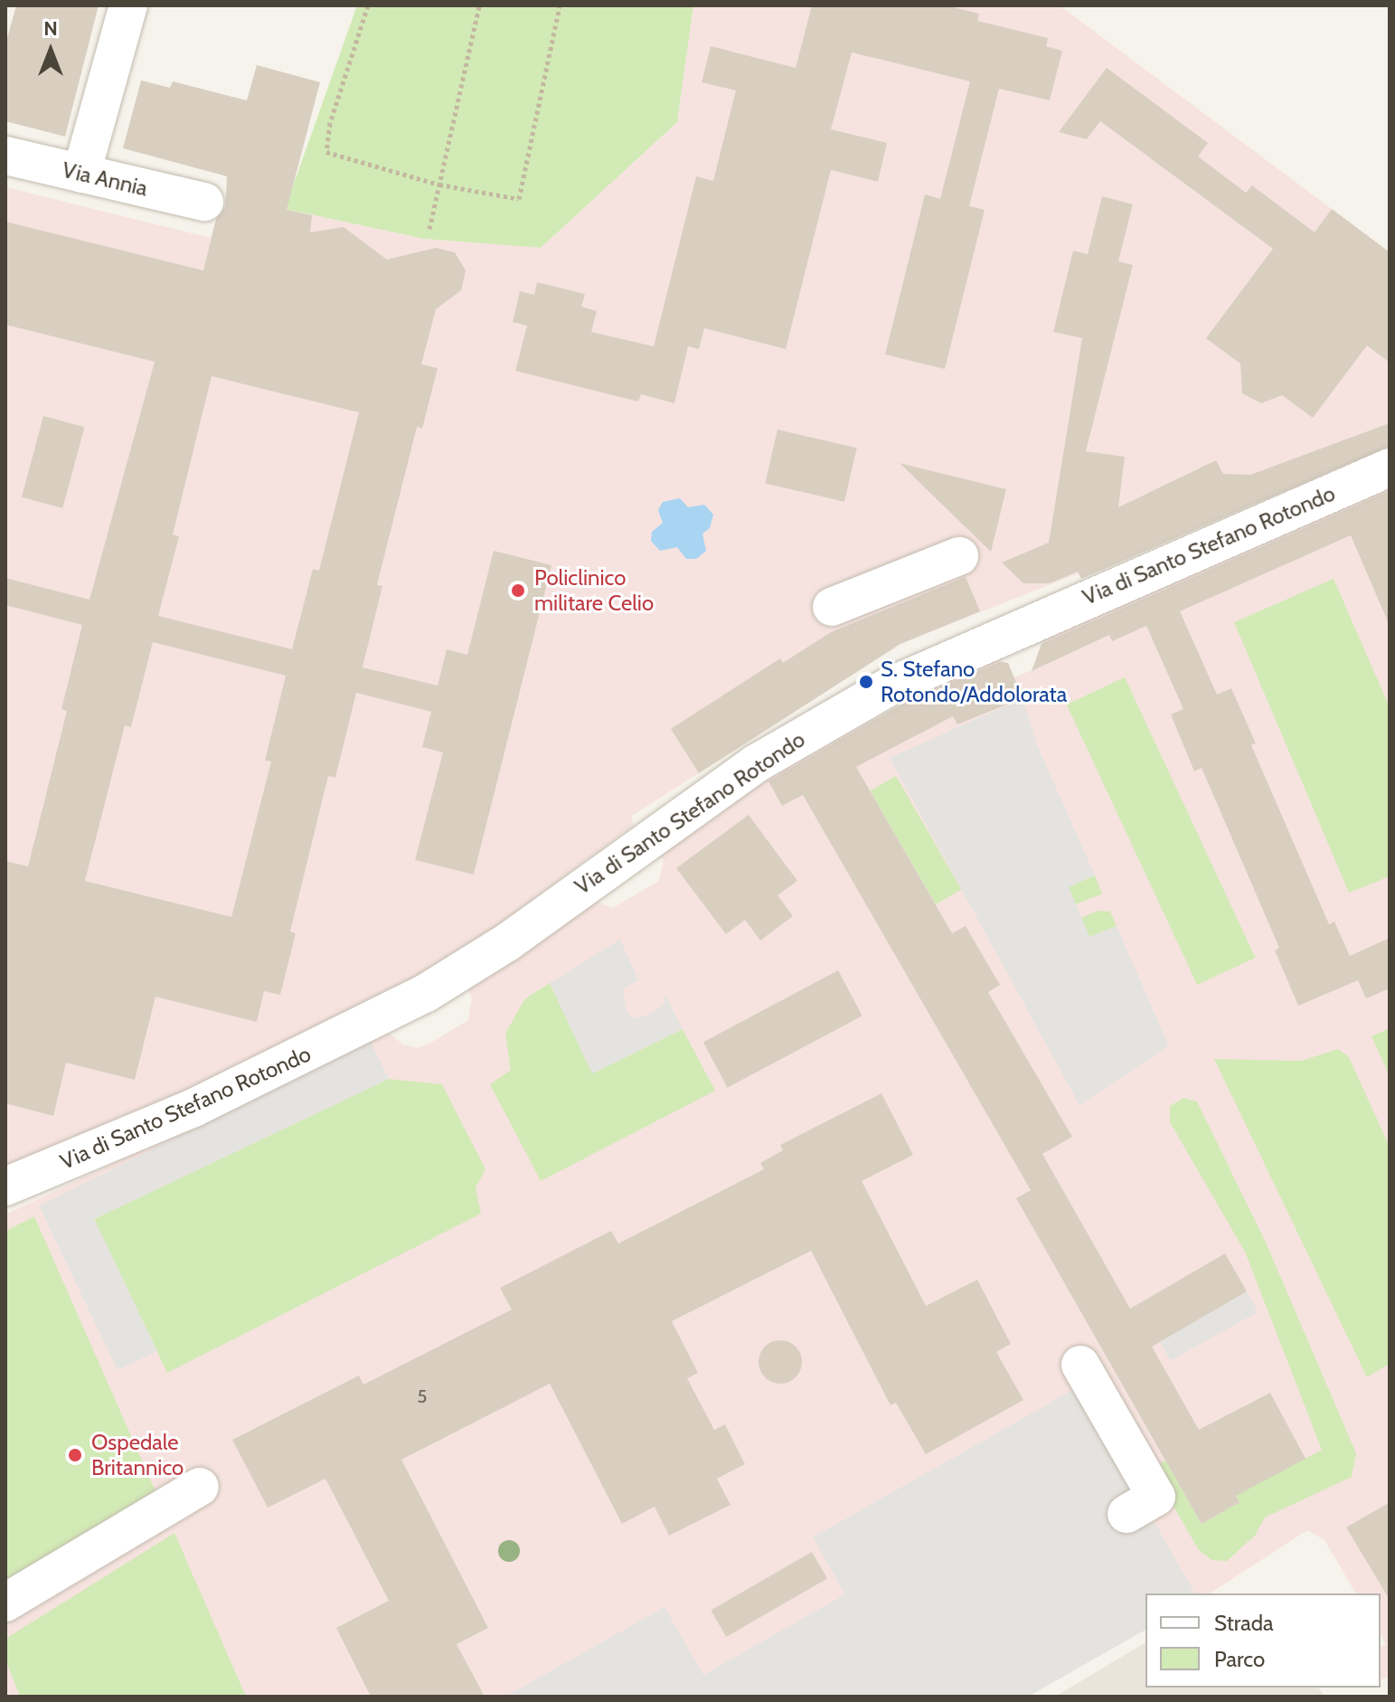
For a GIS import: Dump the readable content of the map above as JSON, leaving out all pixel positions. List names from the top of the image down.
{
  "streets": {
    "street": ["Via Annia", "Via di Santo Stefano Rotondo"]
  },
  "places": ["Policlinico militare Celio", "S. Stefano Rotondo/Addolorata", "Ospedale Britannico"],
  "house_numbers": ["5"],
  "legend": ["Strada", "Parco"],
  "north": "top"
}
